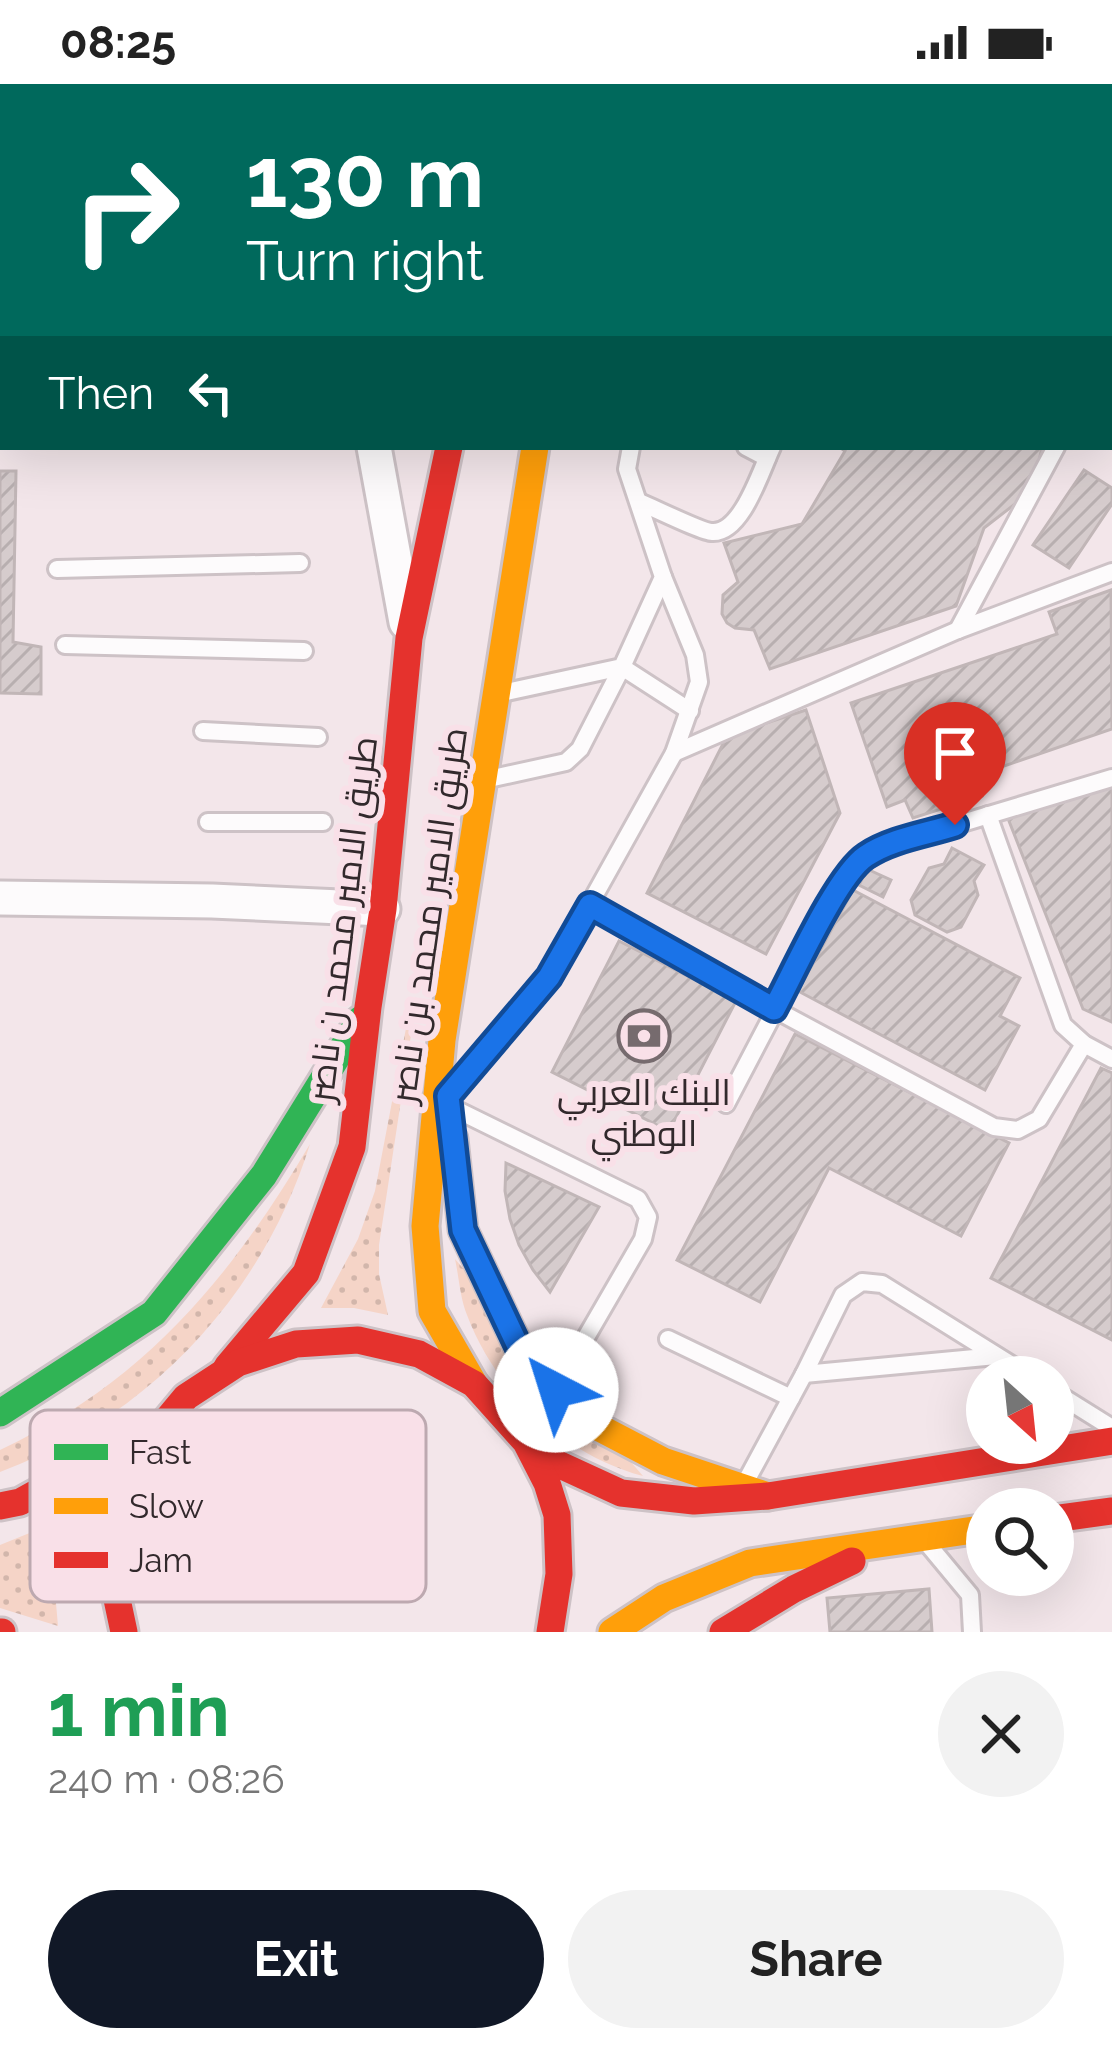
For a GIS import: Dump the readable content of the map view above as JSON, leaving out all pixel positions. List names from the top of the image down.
{
  "streets": {
    "main road": ["طريق الامير محمد بن ناصر", "طريق الامير محمد ن ناصر"]
  },
  "places": {
    "bank": ["البنك العربي الوطني"]
  },
  "legend": ["Fast", "Slow", "Jam"],
  "north": "bottom right",
  "page": {
    "status": "08:25",
    "turn": ["130 m", "Turn right"],
    "then": "Then",
    "heading": ["1 min", "240 m · 08:26"],
    "buttons": ["Exit", "Share"]
  }
}
